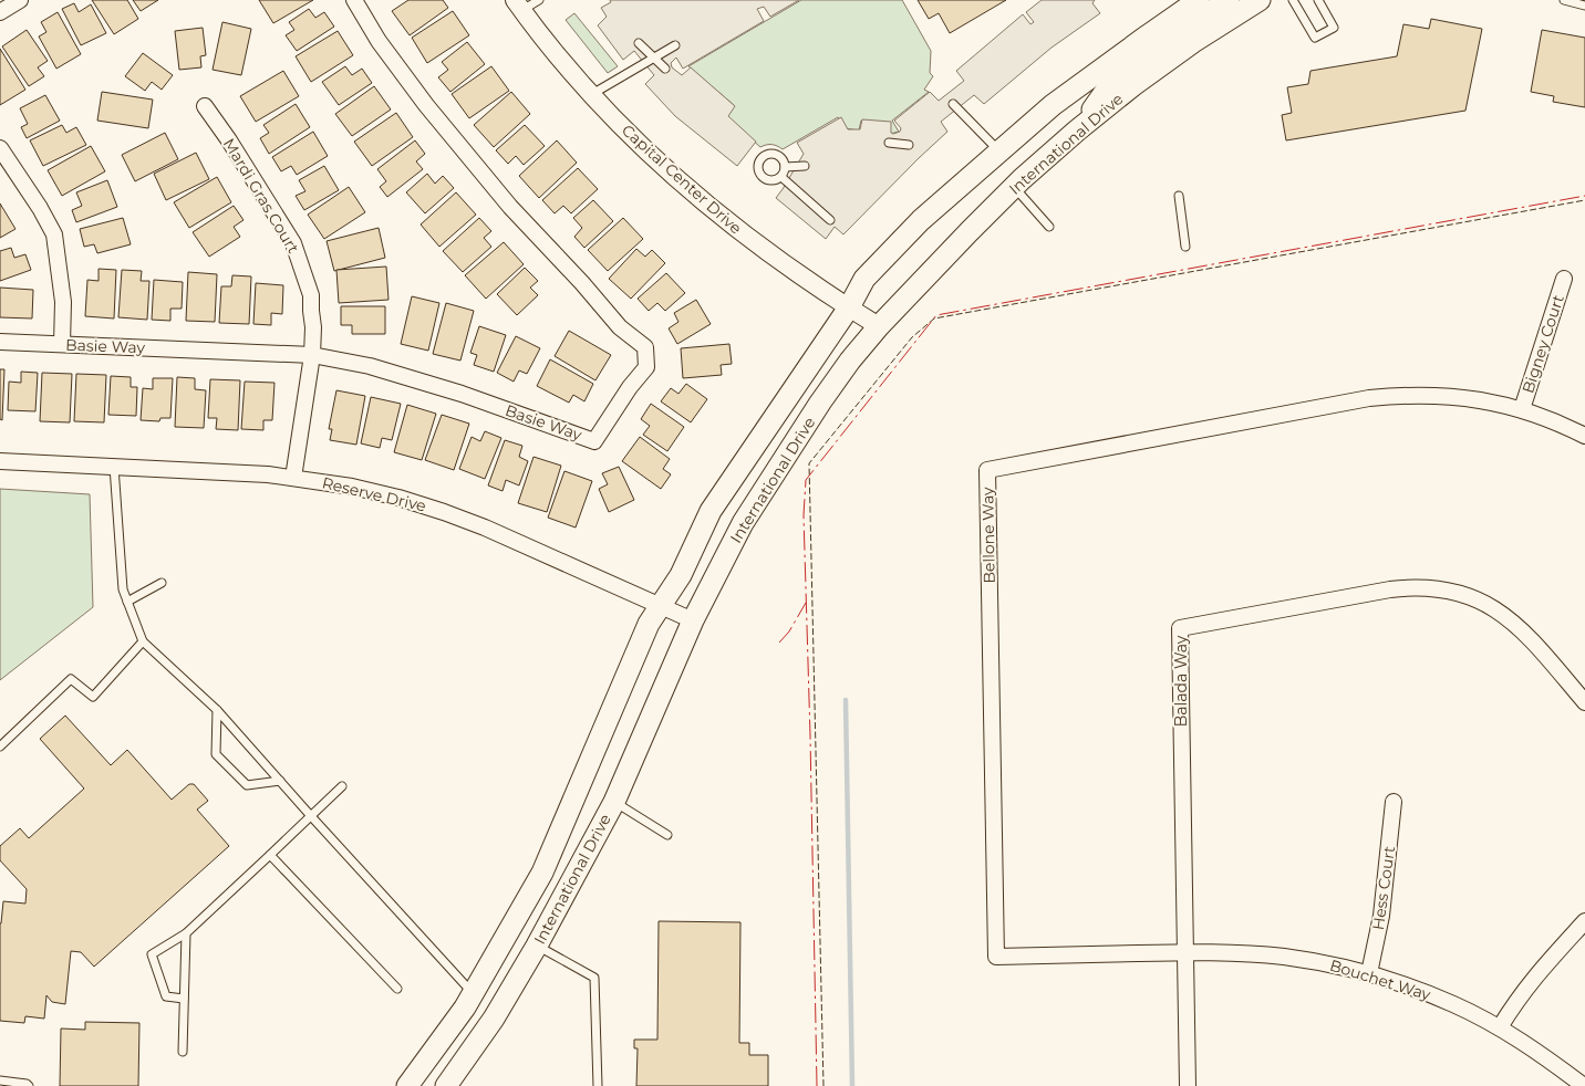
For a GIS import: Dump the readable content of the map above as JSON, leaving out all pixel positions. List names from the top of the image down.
{
  "streets": {
    "main road": ["International Drive"],
    "street": [
      "Capital Center Drive",
      "Mardi Gras Court",
      "Bigney Court",
      "Basie Way",
      "Reserve Drive",
      "Bellone Way",
      "Balada Way",
      "Hess Court",
      "Bouchet Way"
    ]
  },
  "crossings": [
    ["International Drive", "Capital Center Drive"],
    ["International Drive", "Reserve Drive"],
    ["Mardi Gras Court", "Basie Way"],
    ["Mardi Gras Court", "Reserve Drive"],
    ["Bigney Court", "Bellone Way"],
    ["Bellone Way", "Balada Way"],
    ["Bellone Way", "Bouchet Way"],
    ["Balada Way", "Bouchet Way"],
    ["Hess Court", "Bouchet Way"]
  ]
}
